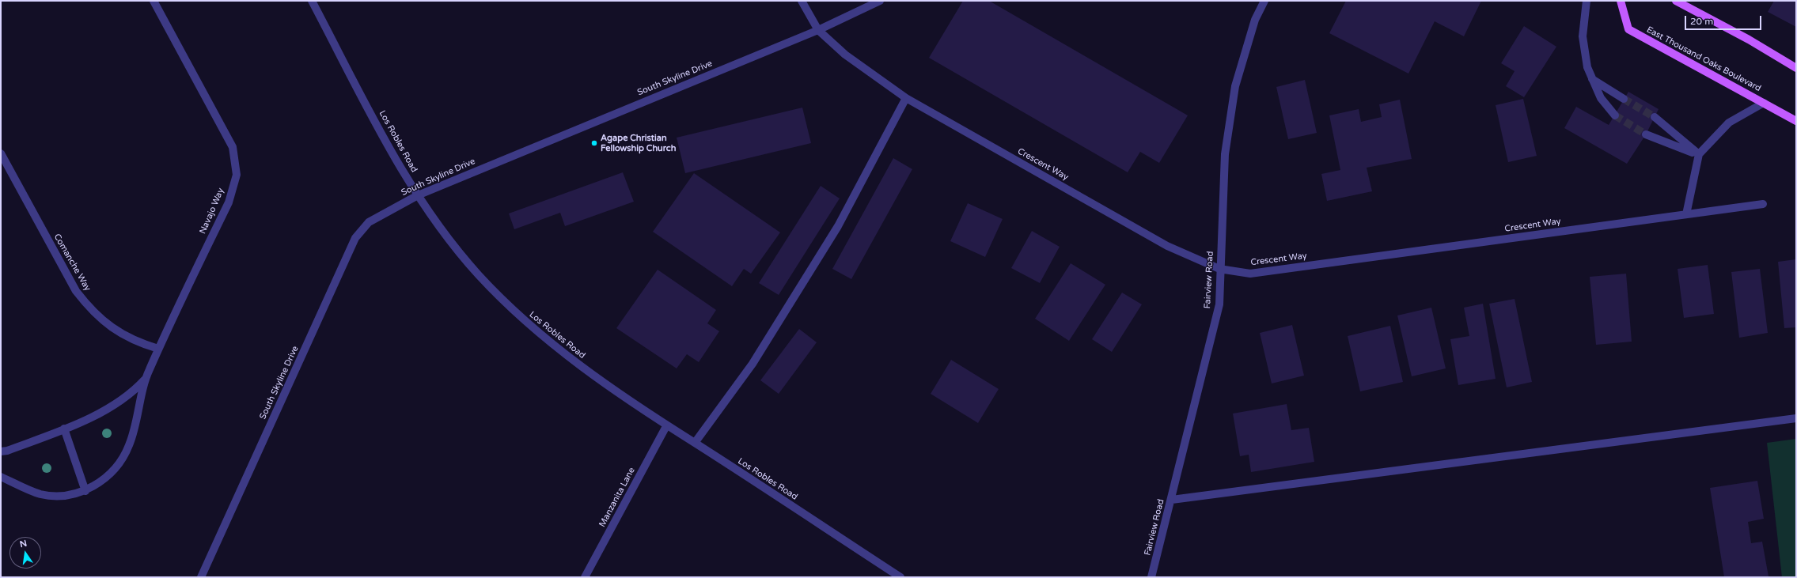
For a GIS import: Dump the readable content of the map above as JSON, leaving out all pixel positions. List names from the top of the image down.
{
  "streets": {
    "main road": ["East Thousand Oaks Boulevard"],
    "street": [
      "South Skyline Drive",
      "Los Robles Road",
      "Crescent Way",
      "Navajo Way",
      "Comanche Way",
      "Fairview Road",
      "Manzanita Lane"
    ]
  },
  "crossings": [
    ["South Skyline Drive", "Los Robles Road"],
    ["South Skyline Drive", "Crescent Way"],
    ["Los Robles Road", "Manzanita Lane"],
    ["Crescent Way", "Fairview Road"],
    ["Navajo Way", "Comanche Way"]
  ],
  "places": ["Agape Christian Fellowship Church"],
  "scale_bar": "20 m",
  "north": "top"
}
